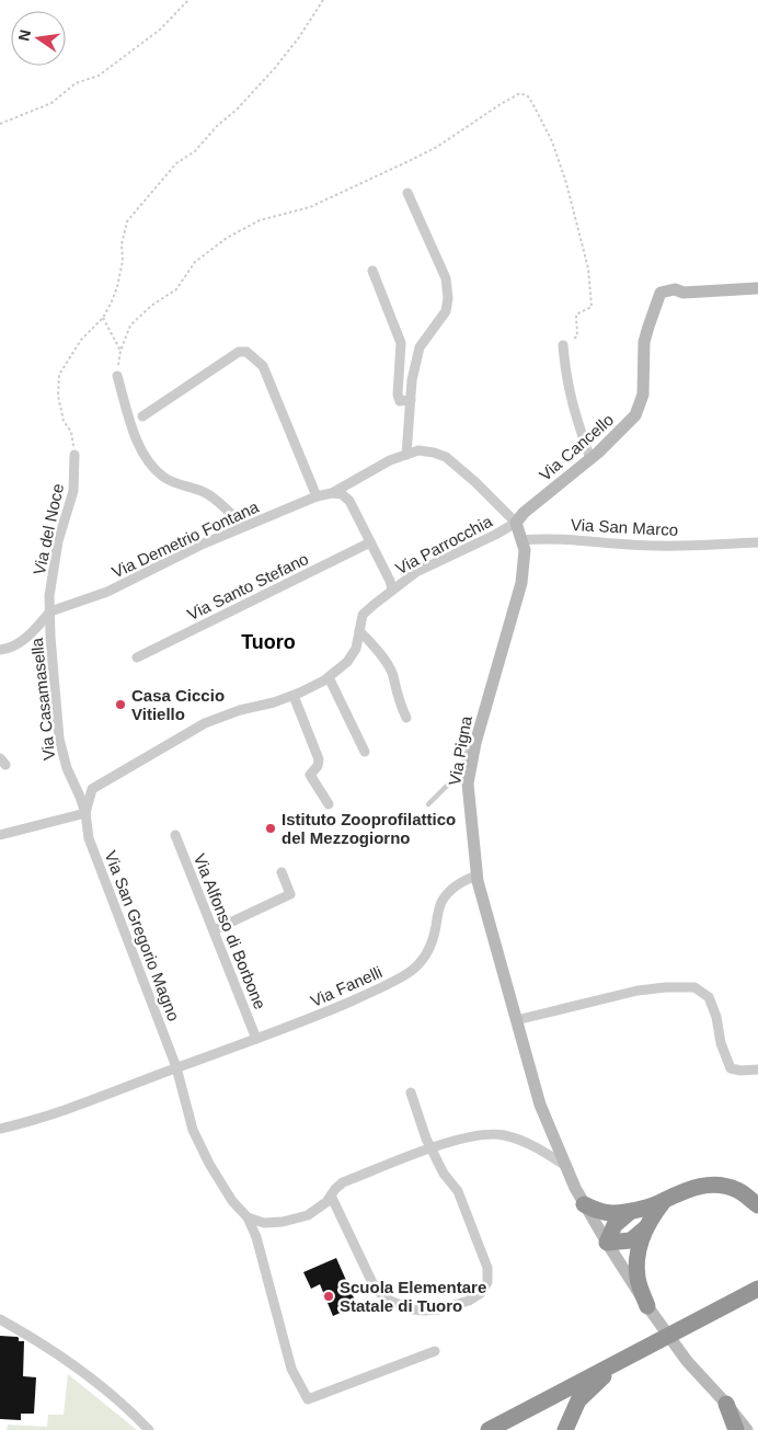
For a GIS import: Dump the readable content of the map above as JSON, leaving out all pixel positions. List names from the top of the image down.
{
  "streets": {
    "street": [
      "Via Cancello",
      "Via San Marco",
      "Via del Noce",
      "Via Demetrio Fontana",
      "Via Parrocchia",
      "Via Santo Stefano",
      "Via Casamasella",
      "Via Pigna",
      "Via Alfonso di Borbone",
      "Via San Gregorio Magno",
      "Via Fanelli"
    ]
  },
  "crossings": [
    ["Via Cancello", "Via Demetrio Fontana"],
    ["Via Cancello", "Via Parrocchia"],
    ["Via Cancello", "Via Pigna"],
    ["Via San Marco", "Via Pigna"],
    ["Via del Noce", "Via Demetrio Fontana"],
    ["Via del Noce", "Via Casamasella"],
    ["Via Demetrio Fontana", "Via Parrocchia"],
    ["Via Demetrio Fontana", "Via Casamasella"],
    ["Via Demetrio Fontana", "Via Pigna"],
    ["Via Parrocchia", "Via Casamasella"],
    ["Via Parrocchia", "Via Pigna"],
    ["Via Parrocchia", "Via San Gregorio Magno"],
    ["Via Casamasella", "Via San Gregorio Magno"],
    ["Via Pigna", "Via Fanelli"],
    ["Via Alfonso di Borbone", "Via Fanelli"],
    ["Via San Gregorio Magno", "Via Fanelli"]
  ],
  "districts": ["Tuoro"],
  "places": ["Casa Ciccio Vitiello", "Istituto Zooprofilattico del Mezzogiorno", "Scuola Elementare Statale di Tuoro"],
  "north": "left"
}
